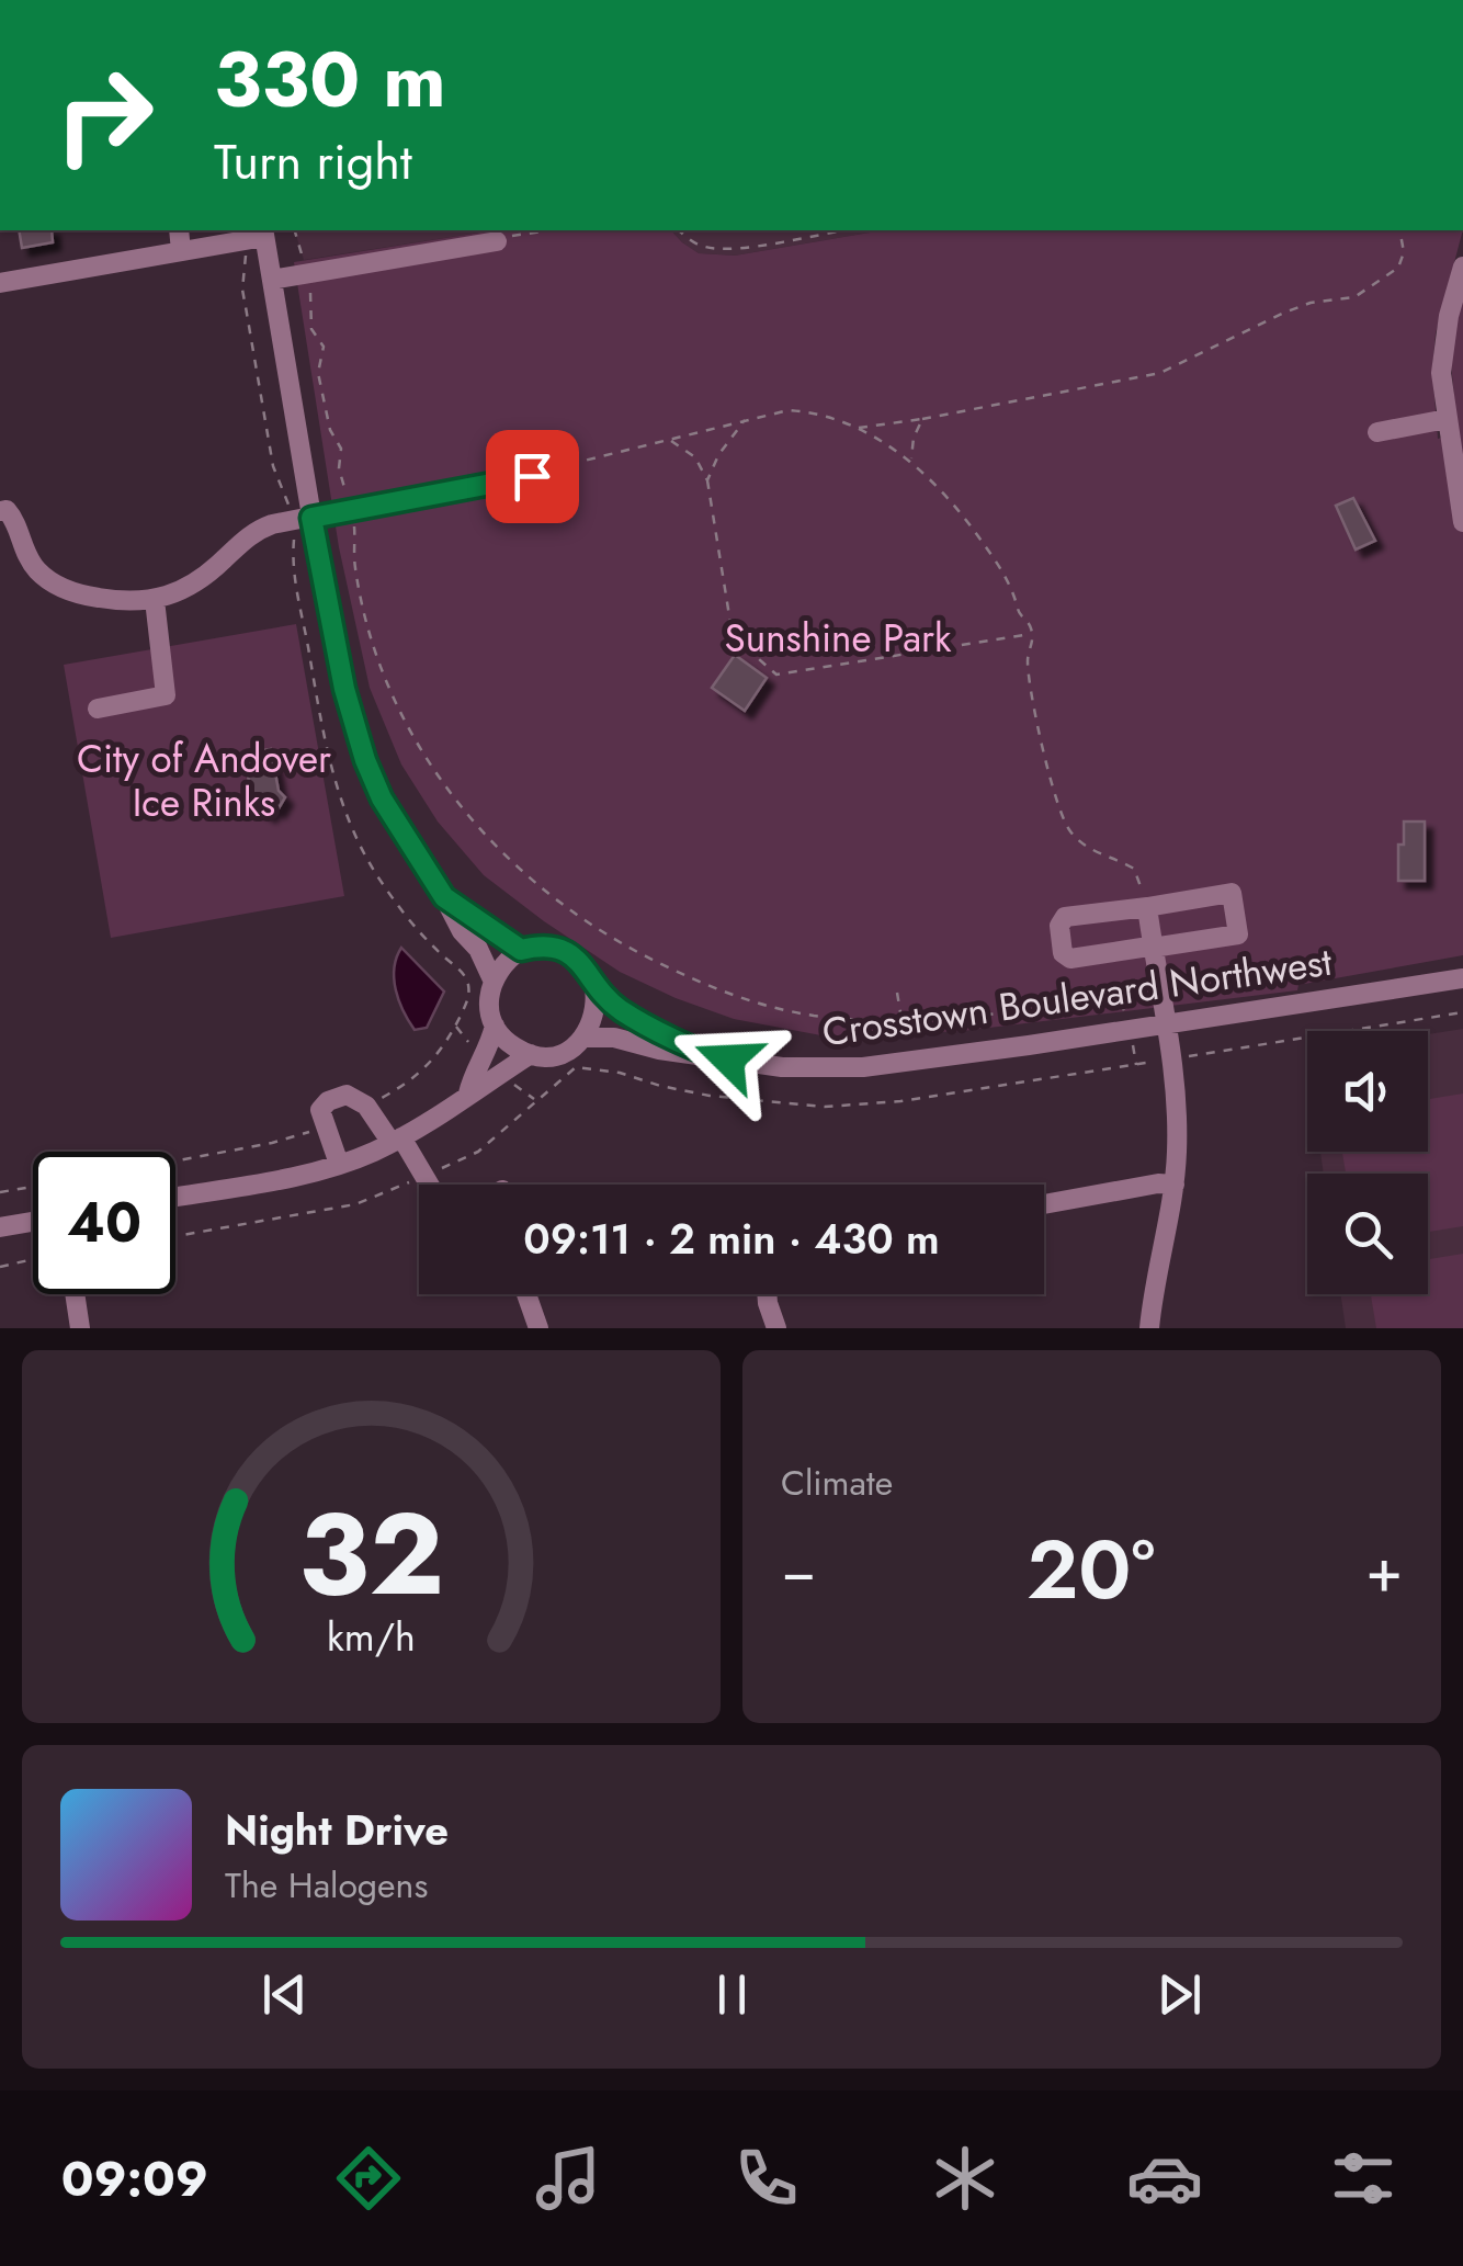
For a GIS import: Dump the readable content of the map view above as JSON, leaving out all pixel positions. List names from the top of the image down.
{
  "streets": {
    "street": ["Crosstown Boulevard Northwest"]
  },
  "parks": ["Sunshine Park", "City of Andover Ice Rinks"],
  "page": {
    "turn": ["330 m", "Turn right"],
    "limit": "40",
    "trip": "09:11 · 2 min · 430 m",
    "tile": "Climate",
    "heat": ["−", "20°", "+"],
    "song": ["Night Drive", "The Halogens"],
    "tabs": "09:09",
    "gauge": ["32", "km/h"]
  }
}
